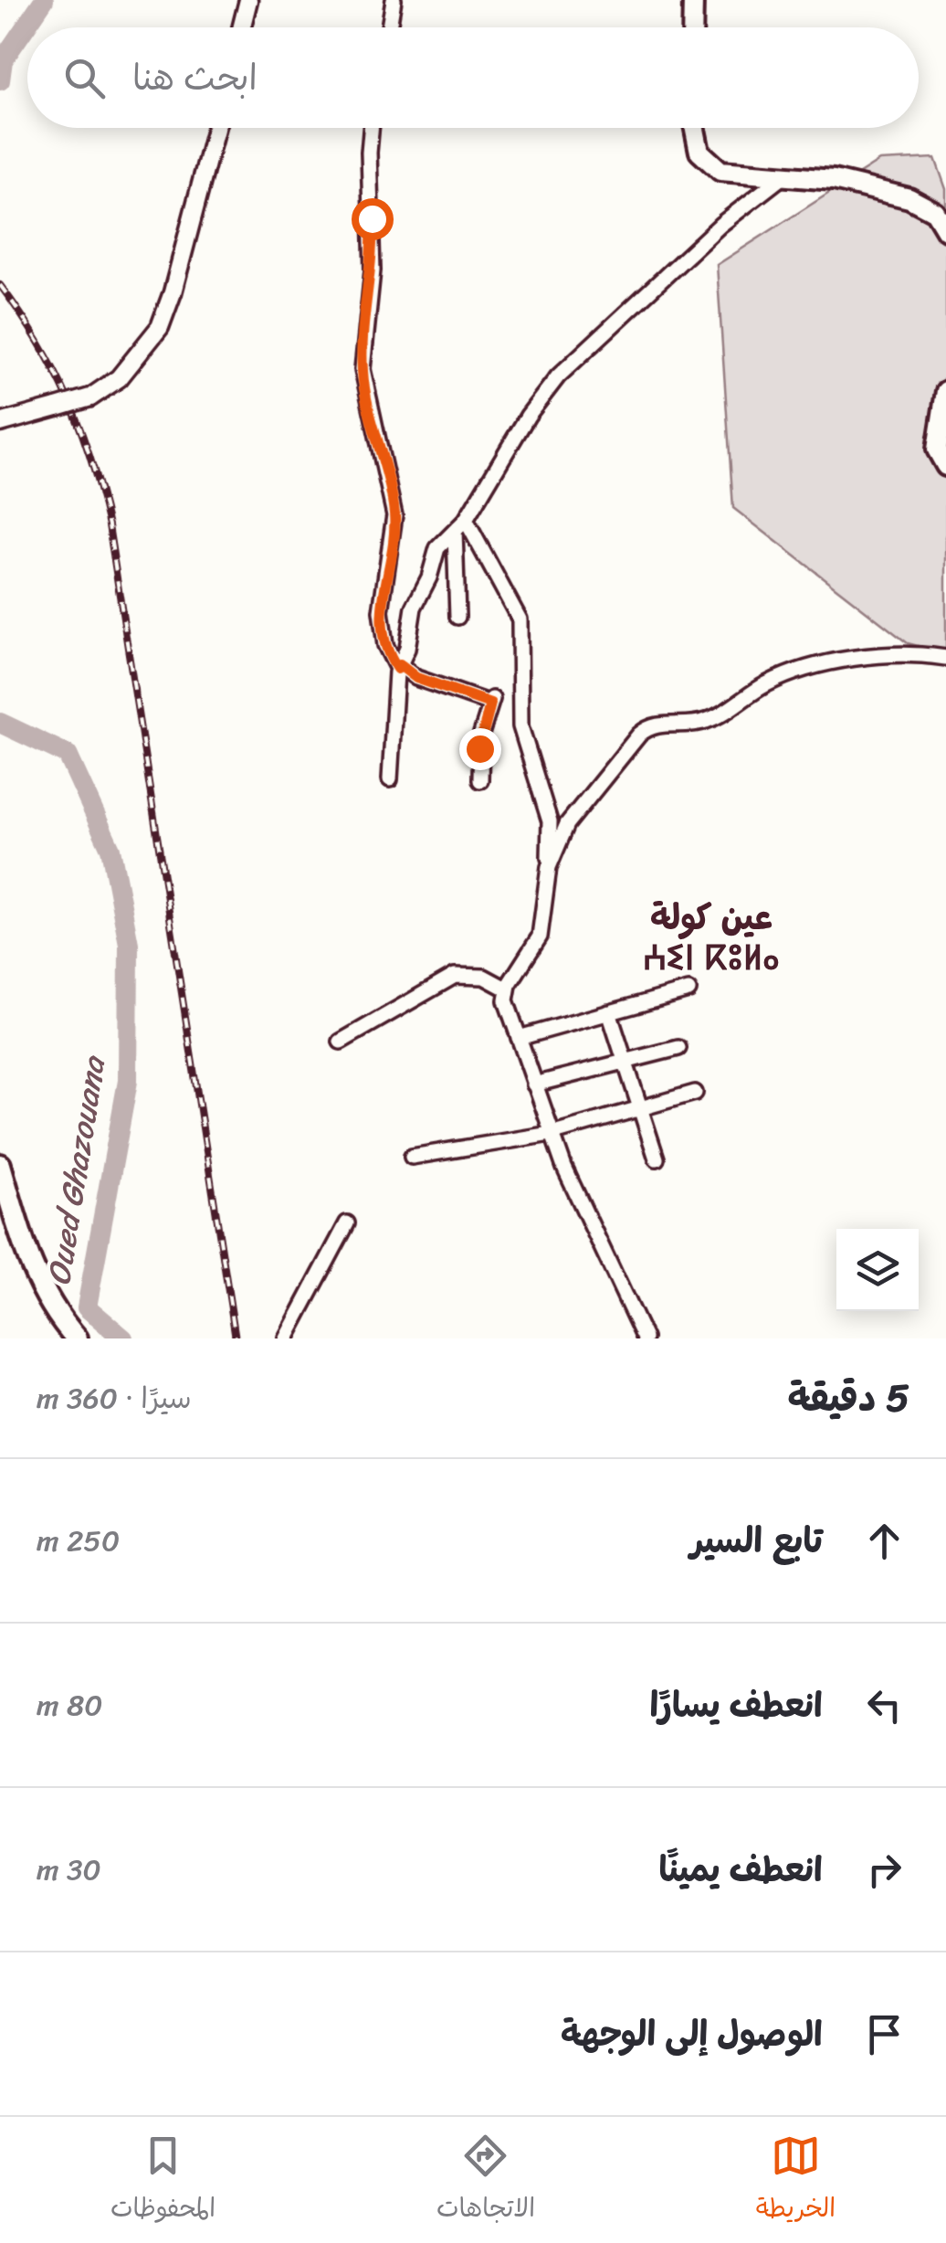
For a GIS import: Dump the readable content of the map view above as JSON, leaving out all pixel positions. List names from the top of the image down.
{
  "districts": ["عين كولة ⵄⵉⵏ ⴽⵓⵍⴰ"],
  "water": ["Oued Ghazouana"],
  "page": {
    "search": "ابحث هنا",
    "heading": ["5 دقيقة", "سيرًا · 360 m"],
    "list": [
      ["تابع السير", "250 m"],
      ["انعطف يسارًا", "80 m"],
      ["انعطف يمينًا", "30 m"],
      "الوصول إلى الوجهة"
    ],
    "nav": ["الخريطة", "الاتجاهات", "المحفوظات"]
  }
}
